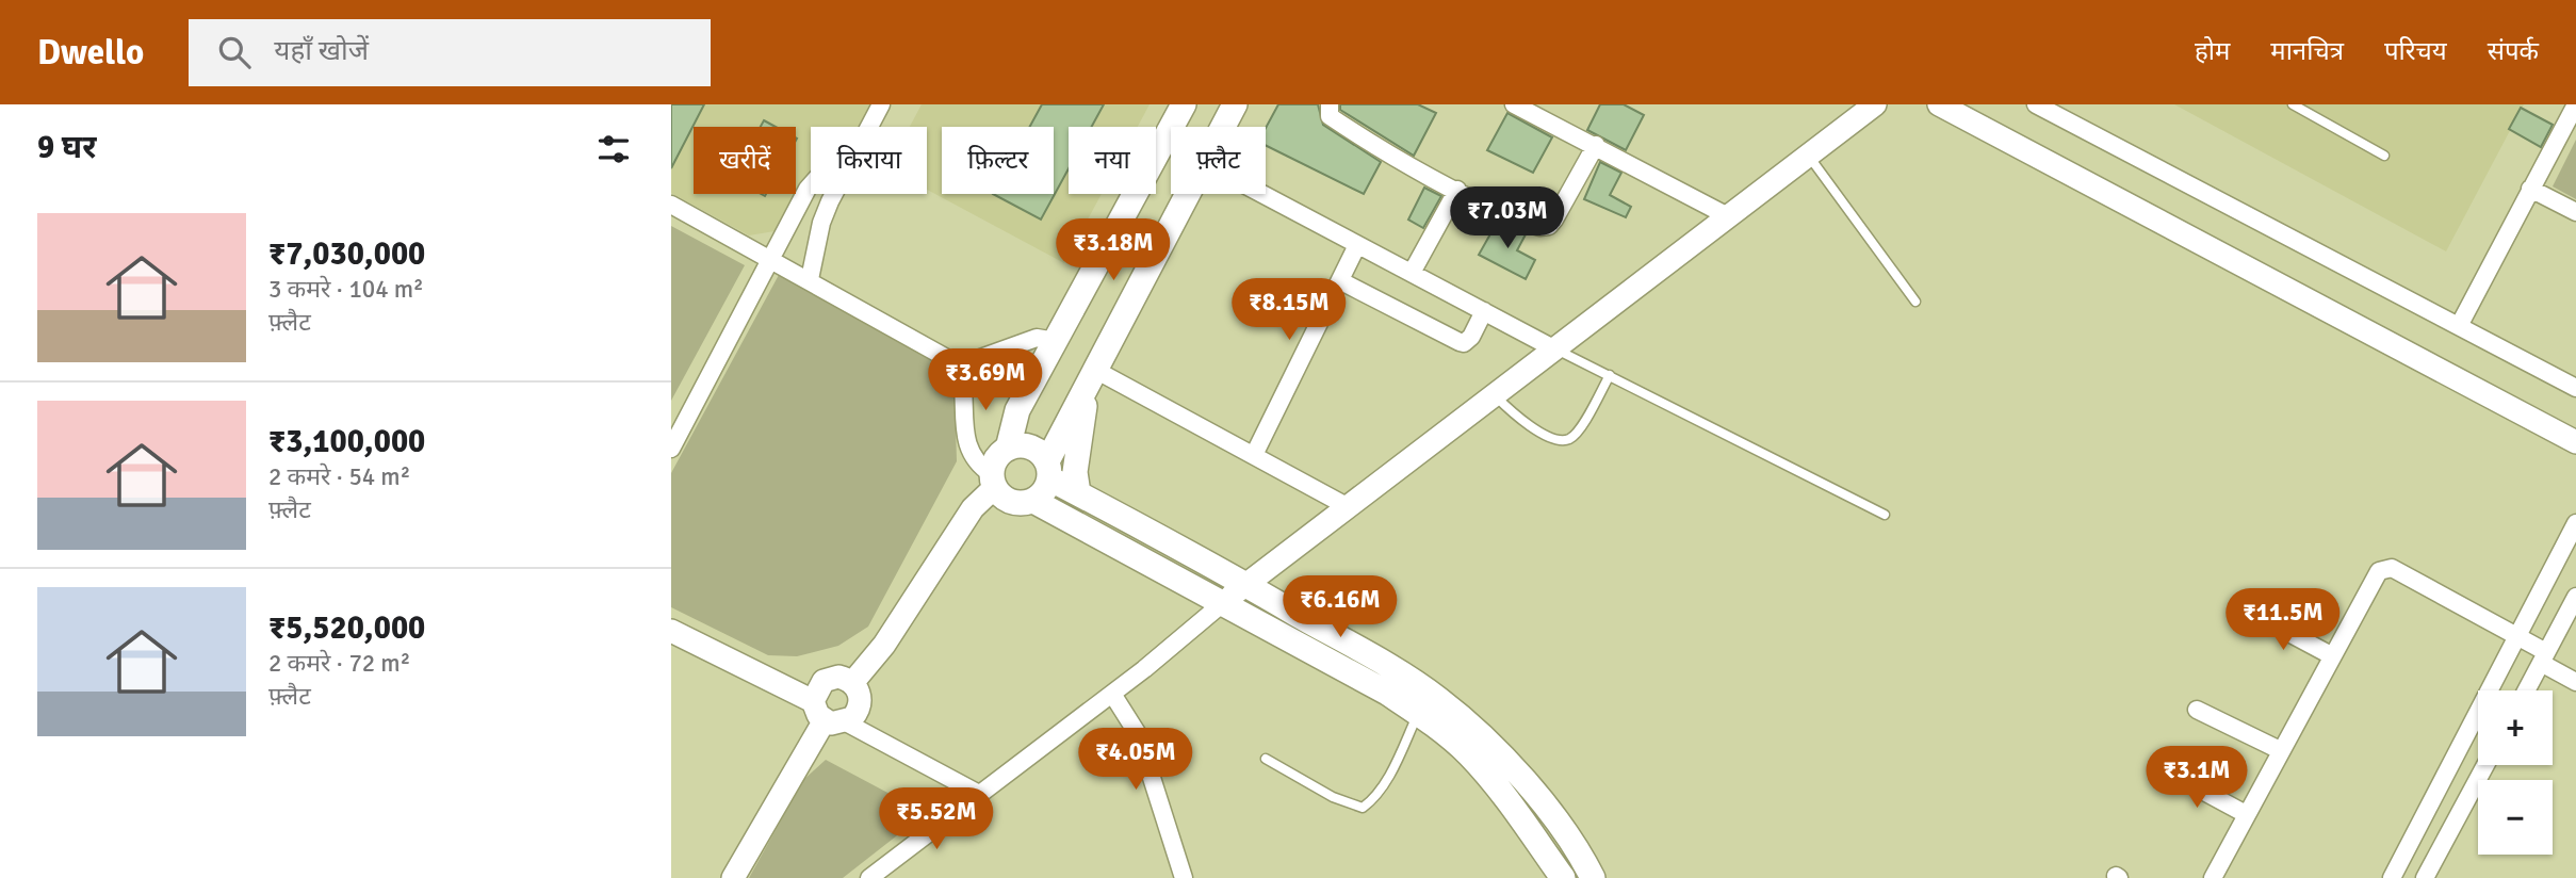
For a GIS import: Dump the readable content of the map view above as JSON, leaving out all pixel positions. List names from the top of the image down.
{
  "page": {
    "header": "Dwello",
    "search": "यहाँ खोजें",
    "nav": [
      "होम",
      "मानचित्र",
      "परिचय",
      "संपर्क"
    ],
    "heading": "9 घर",
    "chip": [
      "खरीदें",
      "किराया",
      "फ़िल्टर",
      "नया",
      "फ़्लैट"
    ],
    "price": [
      "₹7.03M",
      "₹3.18M",
      "₹8.15M",
      "₹3.69M",
      "₹6.16M",
      "₹11.5M",
      "₹4.05M",
      "₹3.1M",
      "₹5.52M"
    ],
    "list": [
      {
        "name": "₹7,030,000",
        "note": "3 कमरे · 104 m² · फ़्लैट"
      },
      {
        "name": "₹3,100,000",
        "note": "2 कमरे · 54 m² · फ़्लैट"
      },
      {
        "name": "₹5,520,000",
        "note": "2 कमरे · 72 m² · फ़्लैट"
      }
    ],
    "map_buttons": ["+", "−"]
  }
}
